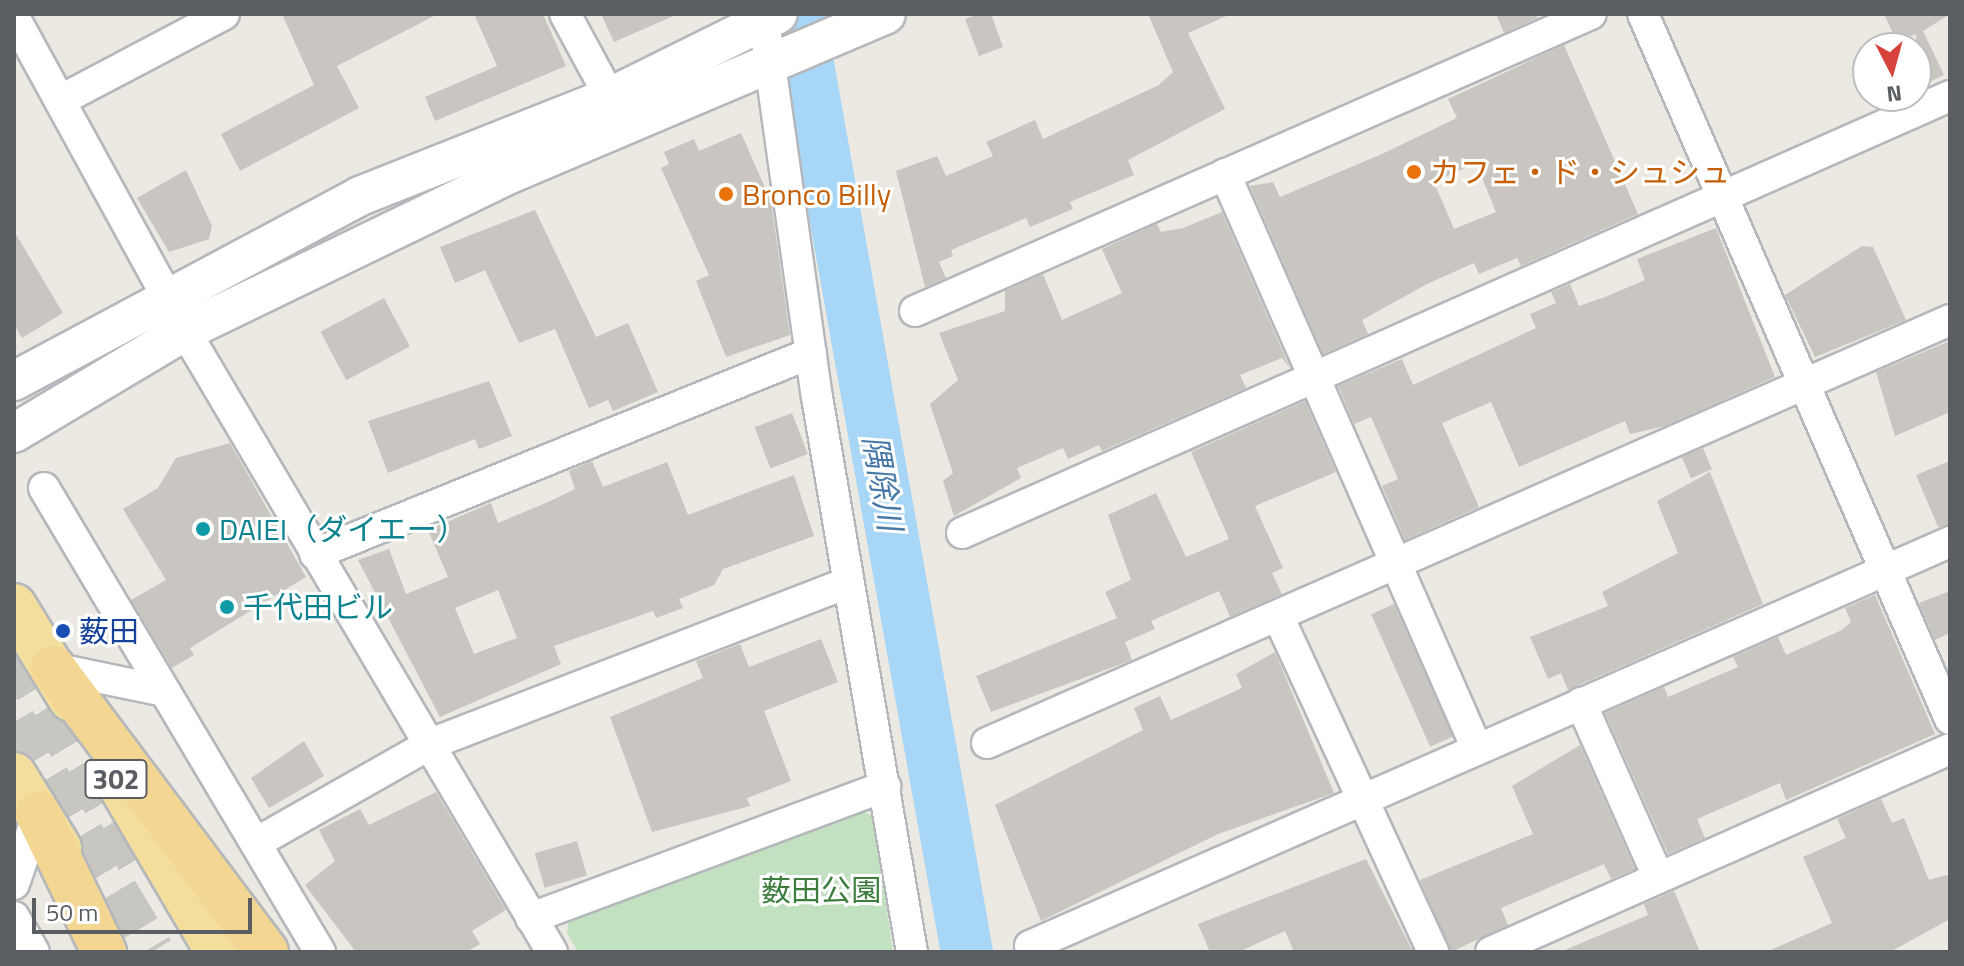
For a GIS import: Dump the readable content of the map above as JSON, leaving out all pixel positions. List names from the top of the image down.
{
  "streets": {
    "highway": ["302"]
  },
  "water": ["隅除川"],
  "parks": ["薮田公園"],
  "places": [
    "カフェ・ド・シュシュ",
    "Bronco Billy",
    "DAIEI（ダイエー）",
    "千代田ビル",
    "薮田"
  ],
  "scale_bar": "50 m",
  "north": "bottom"
}
